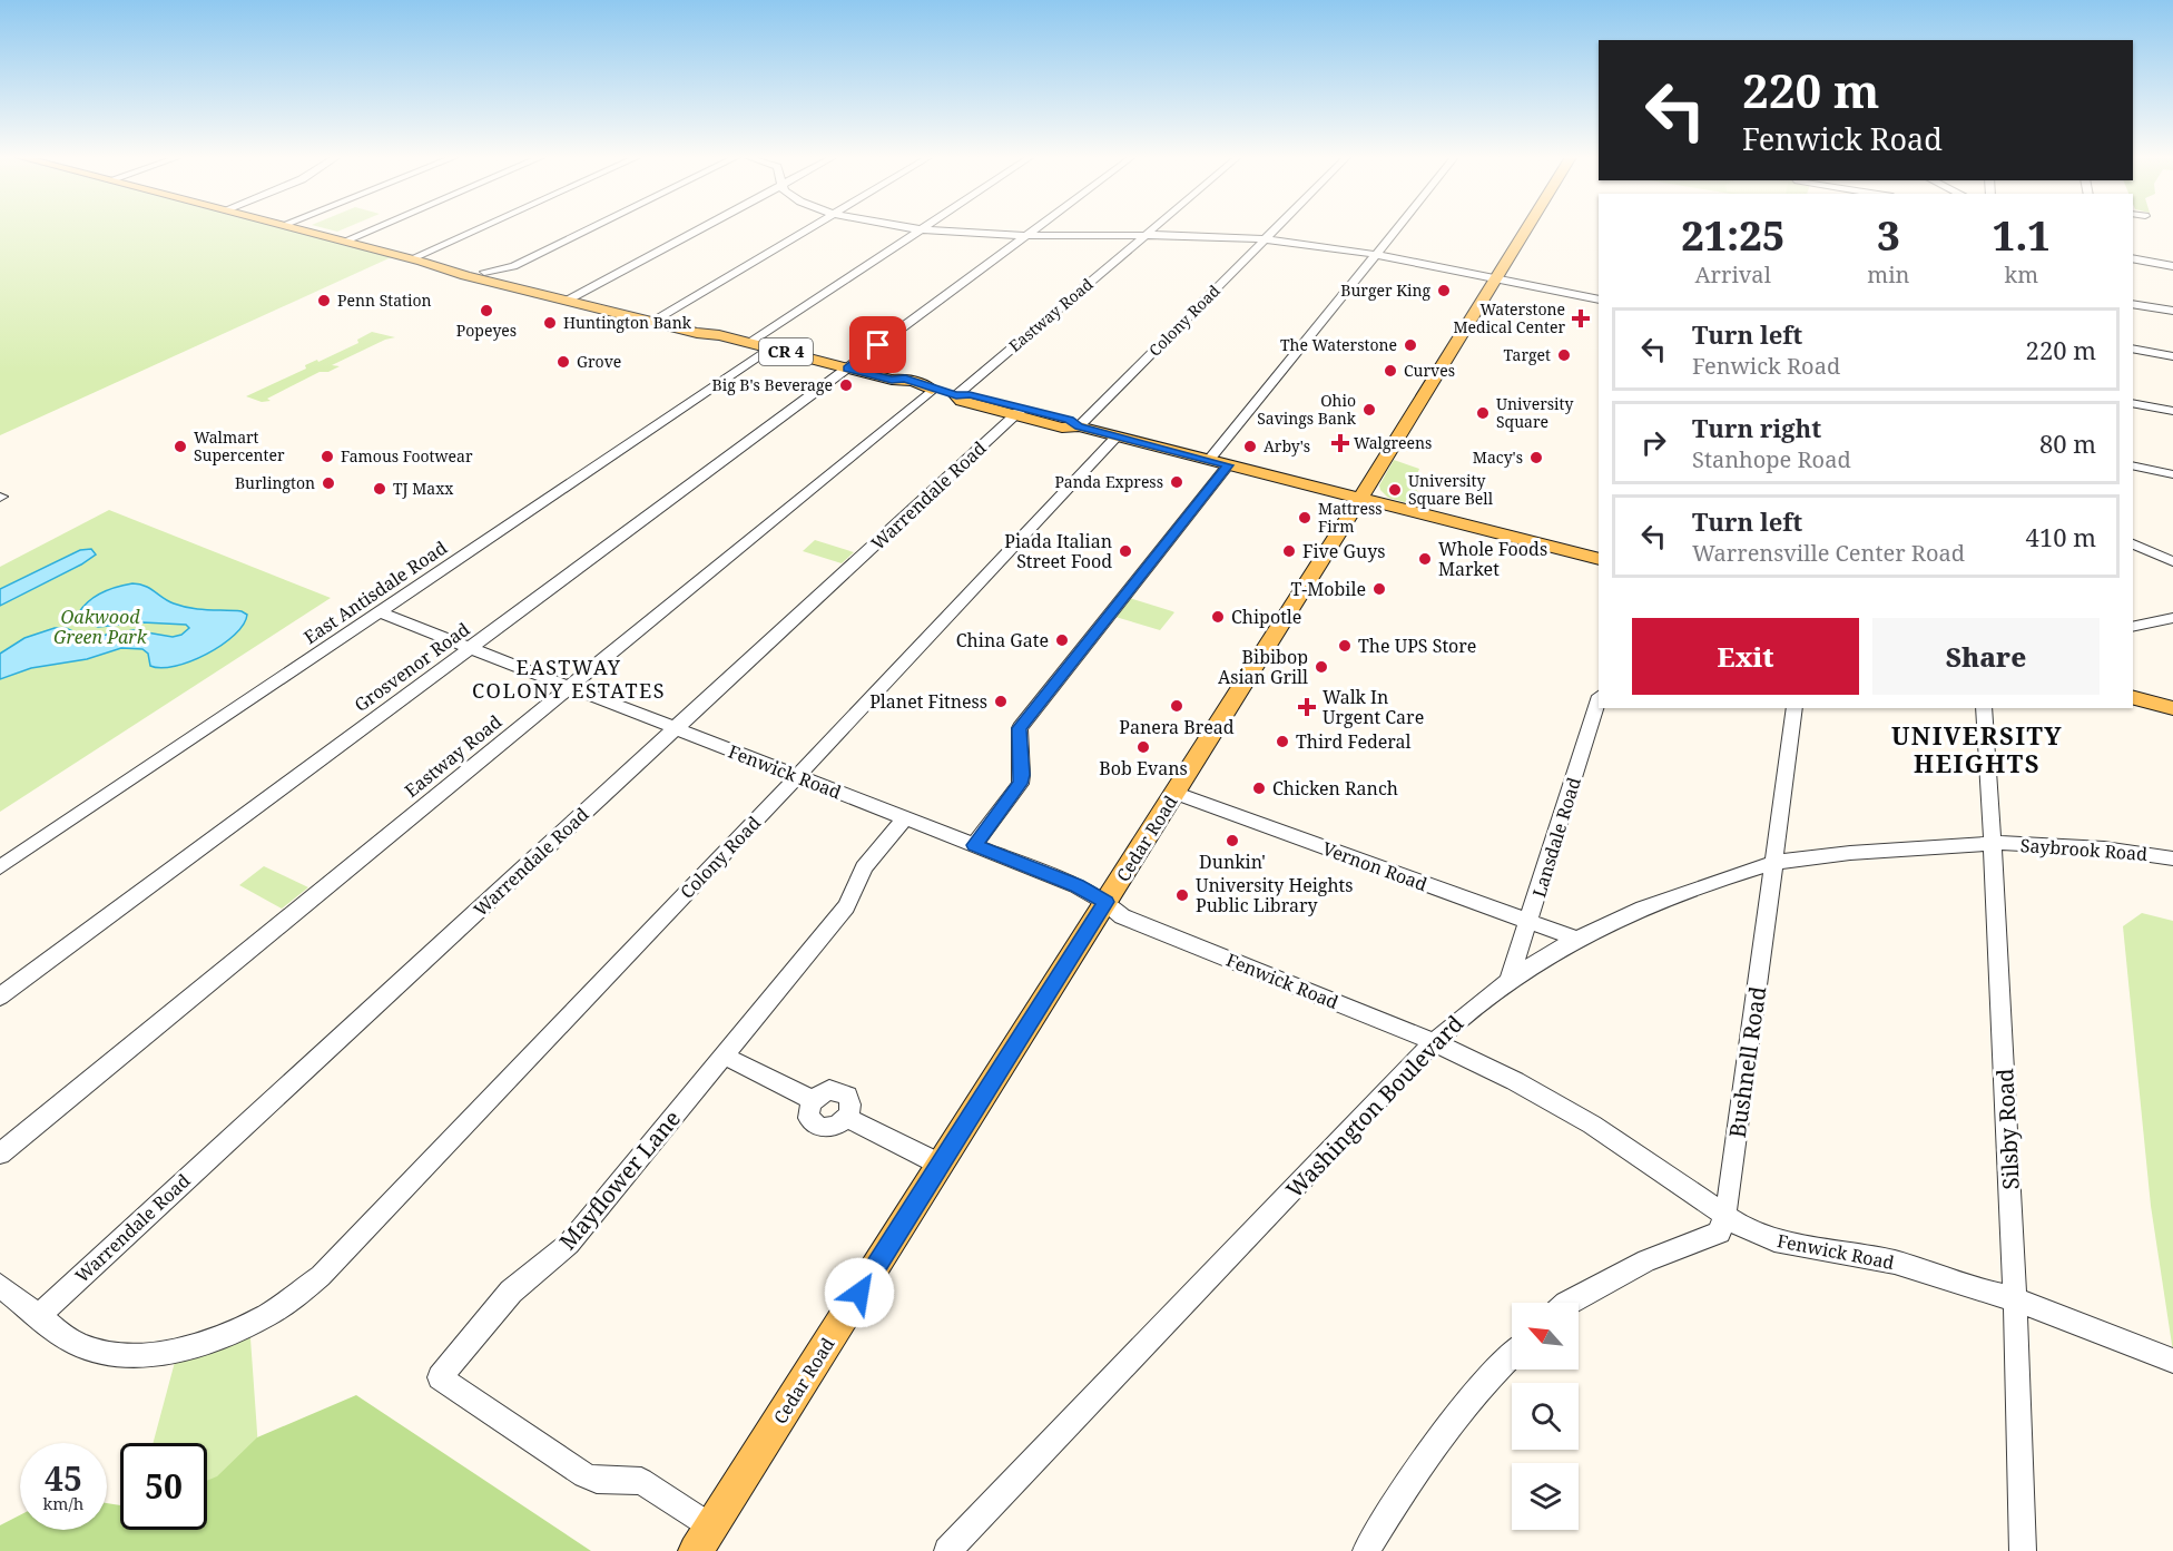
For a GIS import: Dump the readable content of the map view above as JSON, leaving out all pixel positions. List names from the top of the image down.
{
  "streets": {
    "main road": ["CR 4", "Cedar Road"],
    "street": [
      "Eastway Road",
      "Colony Road",
      "Warrendale Road",
      "East Antisdale Road",
      "Grosvenor Road",
      "Fenwick Road",
      "Lansdale Road",
      "Saybrook Road",
      "Vernon Road",
      "Bushnell Road",
      "Washington Boulevard",
      "Silsby Road",
      "Mayflower Lane"
    ]
  },
  "crossings": [
    ["Eastway Road", "CR 4"],
    ["Eastway Road", "Fenwick Road"],
    ["Colony Road", "CR 4"],
    ["Colony Road", "Warrendale Road"],
    ["Colony Road", "Fenwick Road"],
    ["CR 4", "Warrendale Road"],
    ["CR 4", "East Antisdale Road"],
    ["CR 4", "Grosvenor Road"],
    ["CR 4", "Cedar Road"],
    ["Warrendale Road", "Fenwick Road"],
    ["East Antisdale Road", "Fenwick Road"],
    ["Grosvenor Road", "Fenwick Road"],
    ["Fenwick Road", "Cedar Road"],
    ["Fenwick Road", "Bushnell Road"],
    ["Fenwick Road", "Washington Boulevard"],
    ["Fenwick Road", "Silsby Road"],
    ["Fenwick Road", "Mayflower Lane"],
    ["Lansdale Road", "Vernon Road"],
    ["Lansdale Road", "Washington Boulevard"],
    ["Cedar Road", "Vernon Road"],
    ["Cedar Road", "Mayflower Lane"],
    ["Saybrook Road", "Washington Boulevard"],
    ["Saybrook Road", "Silsby Road"],
    ["Vernon Road", "Washington Boulevard"],
    ["Bushnell Road", "Washington Boulevard"],
    ["Washington Boulevard", "Silsby Road"]
  ],
  "districts": ["EASTWAY COLONY ESTATES", "UNIVERSITY HEIGHTS"],
  "parks": ["Oakwood Green Park"],
  "places": {
    "other": [
      "Burger King",
      "Penn Station",
      "Popeyes",
      "Huntington Bank",
      "The Waterstone",
      "Target",
      "Grove",
      "Curves",
      "Big B's Beverage",
      "Ohio Savings Bank",
      "University Square",
      "Walmart Supercenter",
      "Arby's",
      "Famous Footwear",
      "Macy's",
      "Panda Express",
      "Burlington",
      "TJ Maxx",
      "University Square Bell",
      "Mattress Firm",
      "Piada Italian Street Food",
      "Five Guys",
      "Whole Foods Market",
      "T-Mobile",
      "Chipotle",
      "China Gate",
      "The UPS Store",
      "Bibibop Asian Grill",
      "Planet Fitness",
      "Panera Bread",
      "Third Federal",
      "Bob Evans",
      "Chicken Ranch",
      "Dunkin'",
      "University Heights Public Library"
    ],
    "health": ["Waterstone Medical Center", "Walgreens", "Walk In Urgent Care"]
  },
  "north": "top left",
  "page": {
    "turn": ["220 m", "Fenwick Road"],
    "eta": [
      "21:25",
      "Arrival",
      "3",
      "min",
      "1.1",
      "km"
    ],
    "list": [
      {
        "name": "Turn left",
        "note": "Fenwick Road",
        "value": "220 m"
      },
      {
        "name": "Turn right",
        "note": "Stanhope Road",
        "value": "80 m"
      },
      {
        "name": "Turn left",
        "note": "Warrensville Center Road",
        "value": "410 m"
      }
    ],
    "buttons": ["Exit", "Share"],
    "speed": "45 km/h",
    "limit": "50"
  }
}
